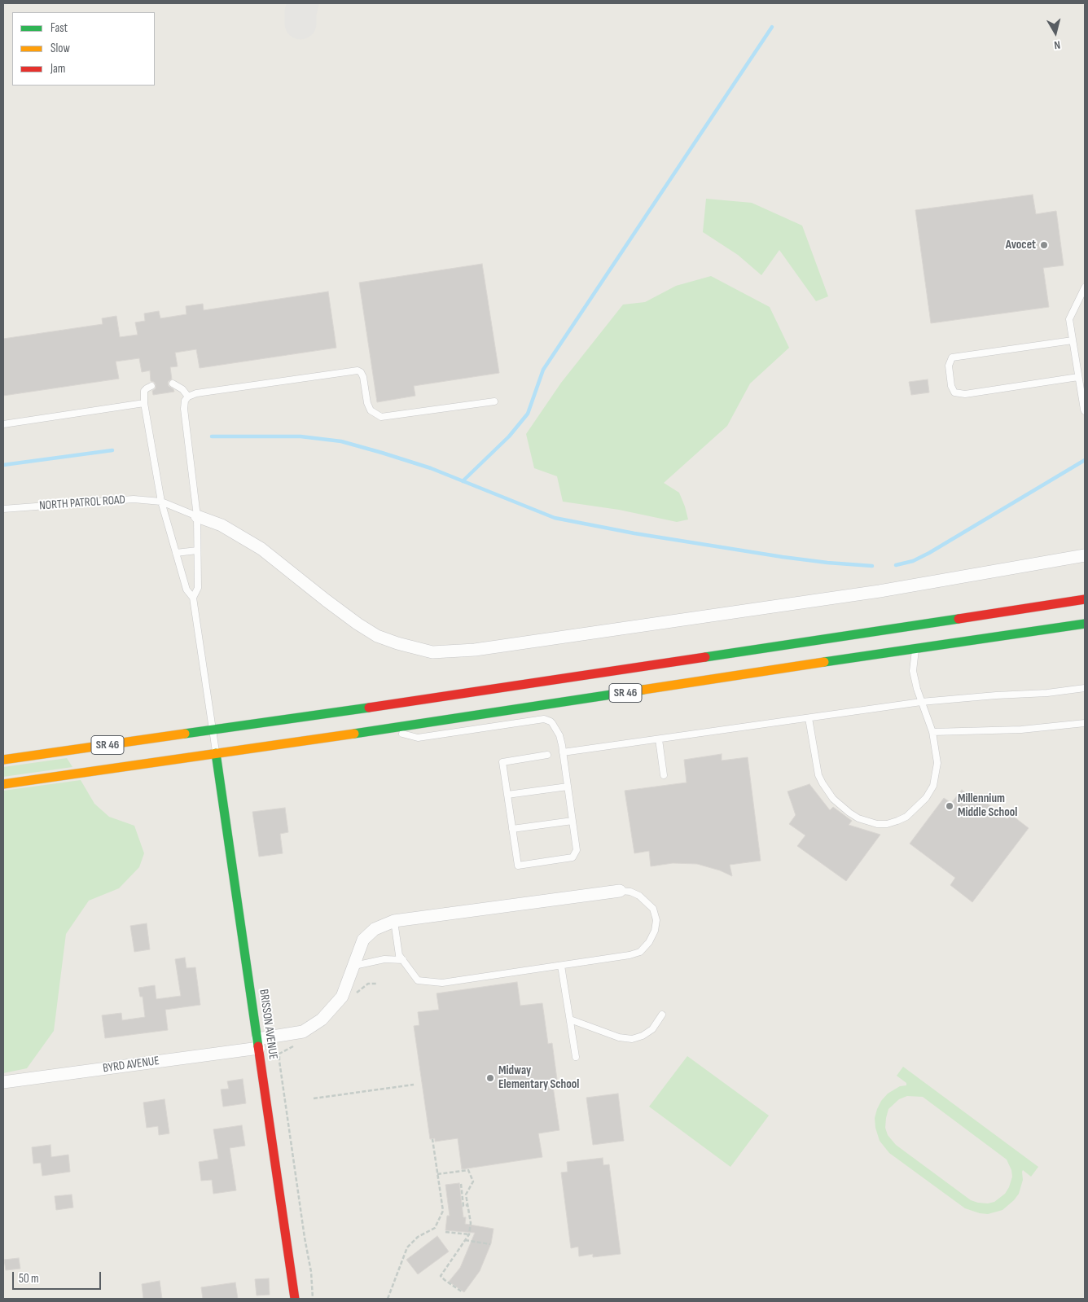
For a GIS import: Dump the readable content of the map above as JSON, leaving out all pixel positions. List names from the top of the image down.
{
  "streets": {
    "main road": ["SR 46", "BRISSON AVENUE"],
    "street": ["BYRD AVENUE"],
    "lane": ["NORTH PATROL ROAD"]
  },
  "crossings": [
    ["SR 46", "BRISSON AVENUE"],
    ["BRISSON AVENUE", "BYRD AVENUE"]
  ],
  "places": ["Avocet", "Millennium Middle School", "Midway Elementary School"],
  "legend": ["Fast", "Slow", "Jam"],
  "scale_bar": "50 m",
  "north": "bottom"
}
